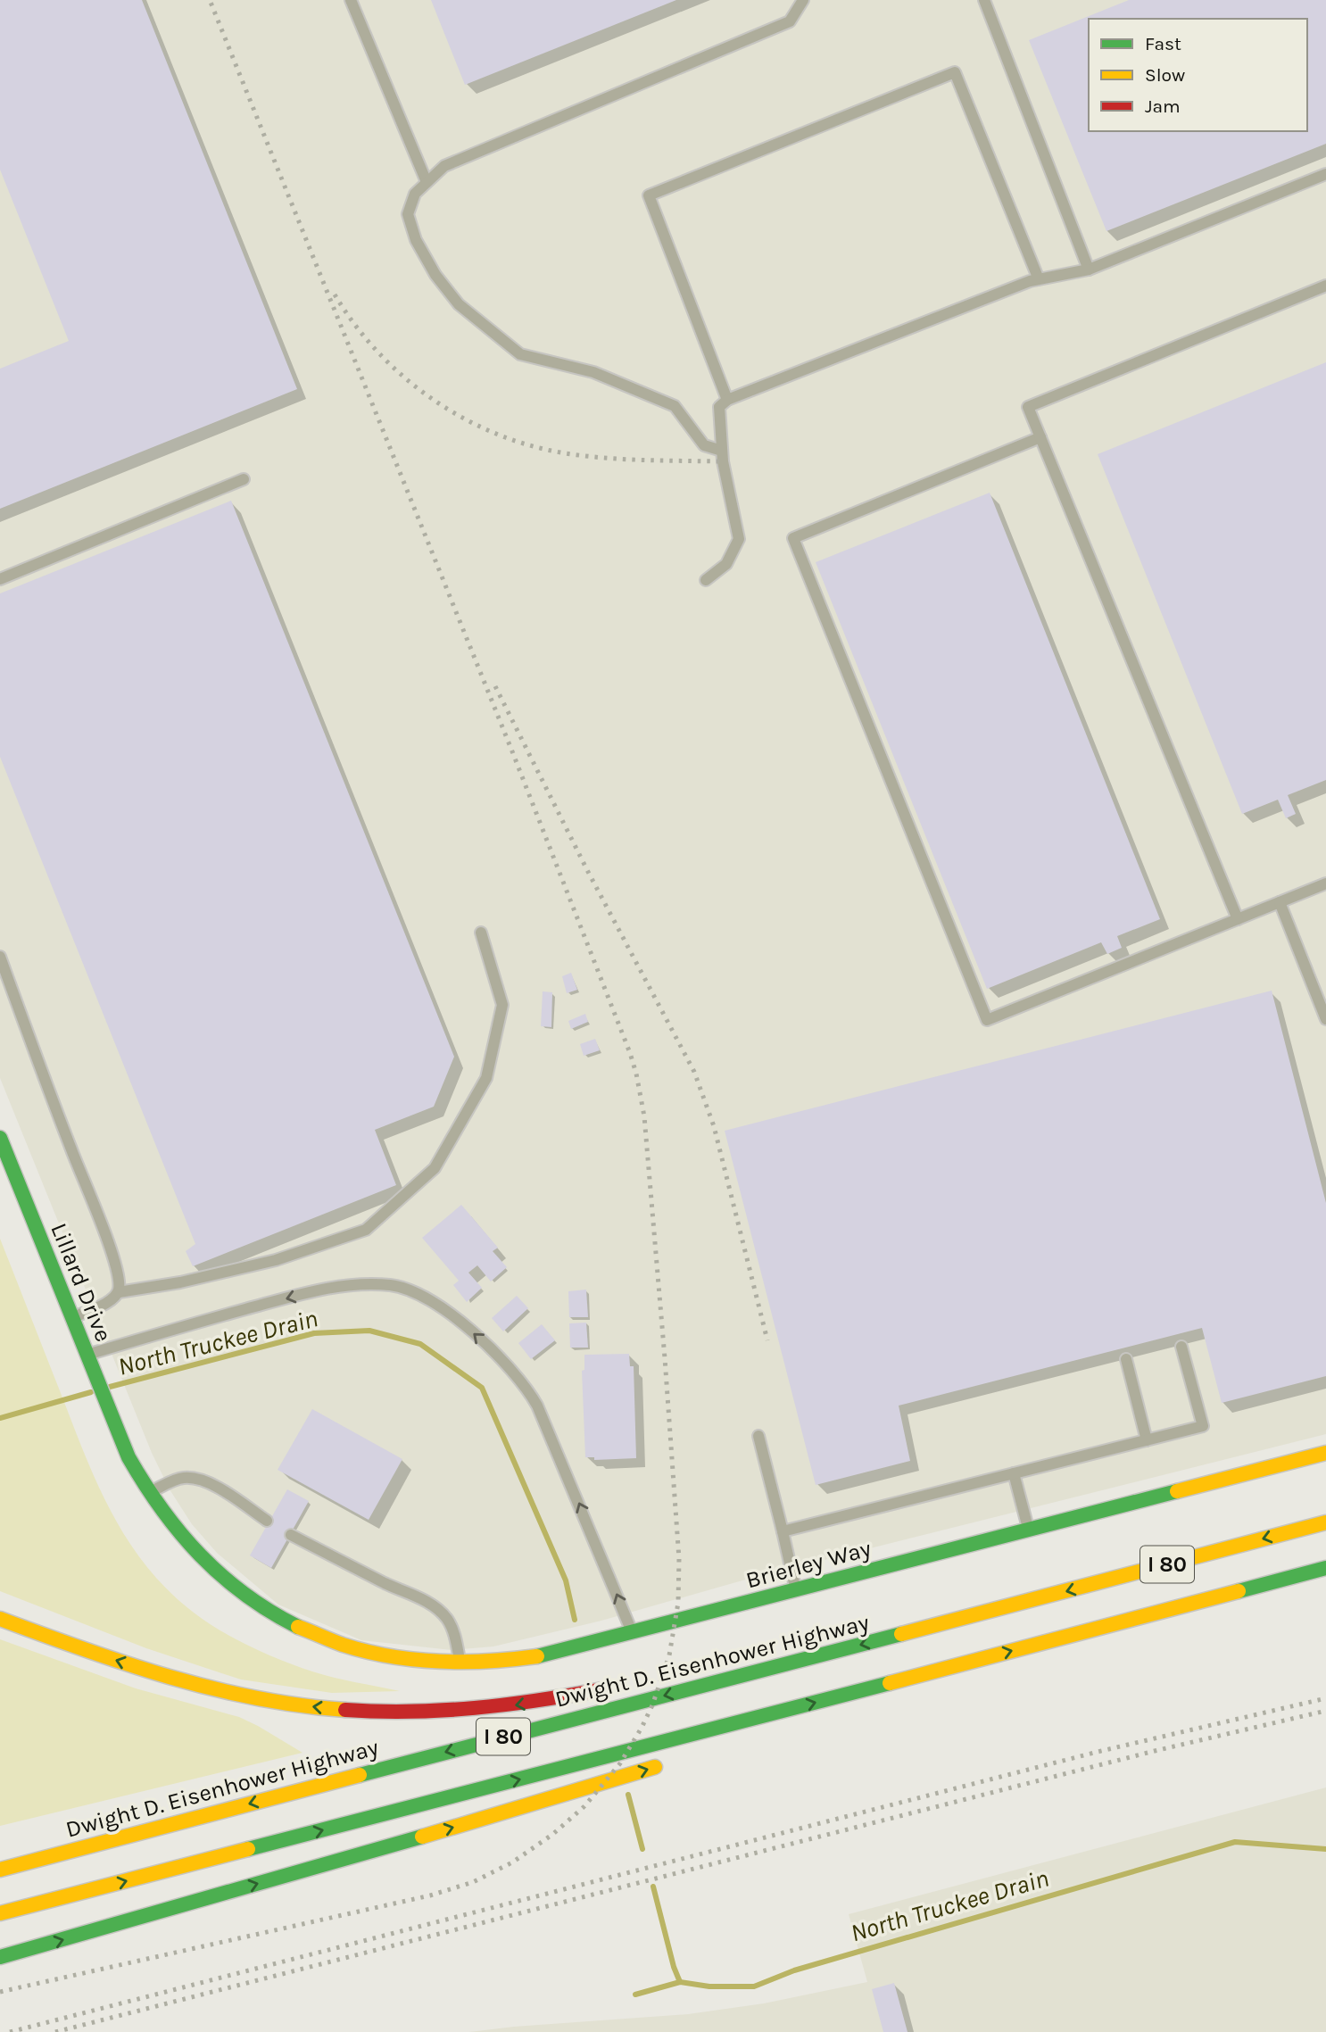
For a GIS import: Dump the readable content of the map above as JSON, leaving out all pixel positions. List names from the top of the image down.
{
  "streets": {
    "main road": [
      "Lillard Drive",
      "Brierley Way",
      "I 80",
      "Dwight D. Eisenhower Highway"
    ]
  },
  "crossings": [
    ["Lillard Drive", "Brierley Way"]
  ],
  "water": ["North Truckee Drain"],
  "legend": ["Fast", "Slow", "Jam"]
}
